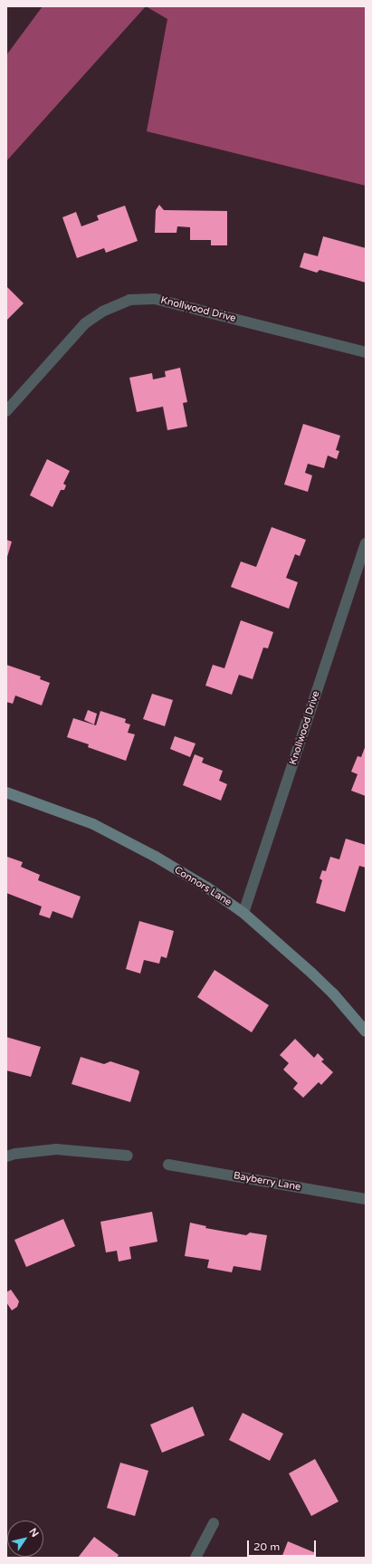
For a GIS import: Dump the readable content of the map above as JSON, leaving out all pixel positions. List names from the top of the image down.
{
  "streets": {
    "street": ["Knollwood Drive", "Connors Lane", "Bayberry Lane"]
  },
  "crossings": [
    ["Knollwood Drive", "Connors Lane"]
  ],
  "scale_bar": "20 m",
  "north": "top right"
}
